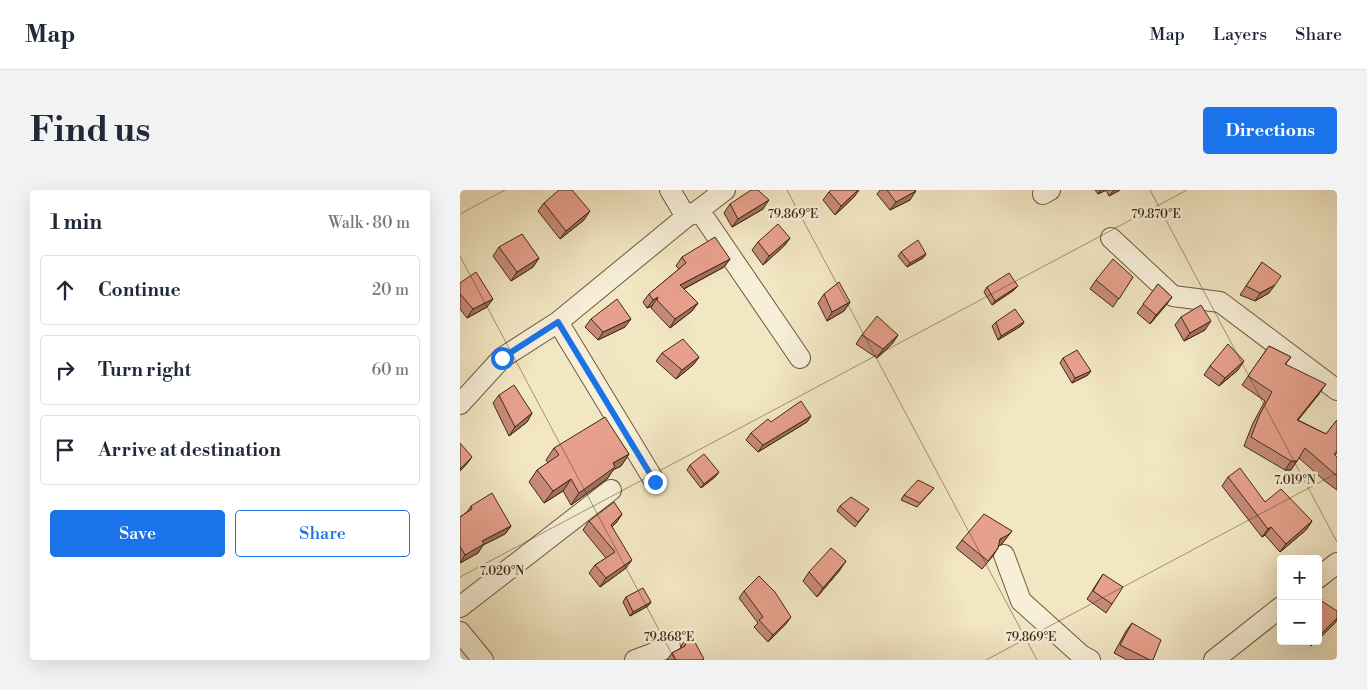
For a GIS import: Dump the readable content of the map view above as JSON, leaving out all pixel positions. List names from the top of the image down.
{
  "page": {
    "header": "Map",
    "nav": ["Map", "Layers", "Share"],
    "buttons": [
      "Directions",
      ["Save", "Share"]
    ],
    "title": "Find us",
    "heading": ["1 min", "Walk · 80 m"],
    "list": [
      ["Continue", "20 m"],
      ["Turn right", "60 m"],
      "Arrive at destination"
    ],
    "map_buttons": ["+", "−"]
  },
  "coordinates": [
    "79.869°E",
    "79.870°E",
    "7.019°N",
    "7.020°N",
    "79.868°E"
  ]
}
